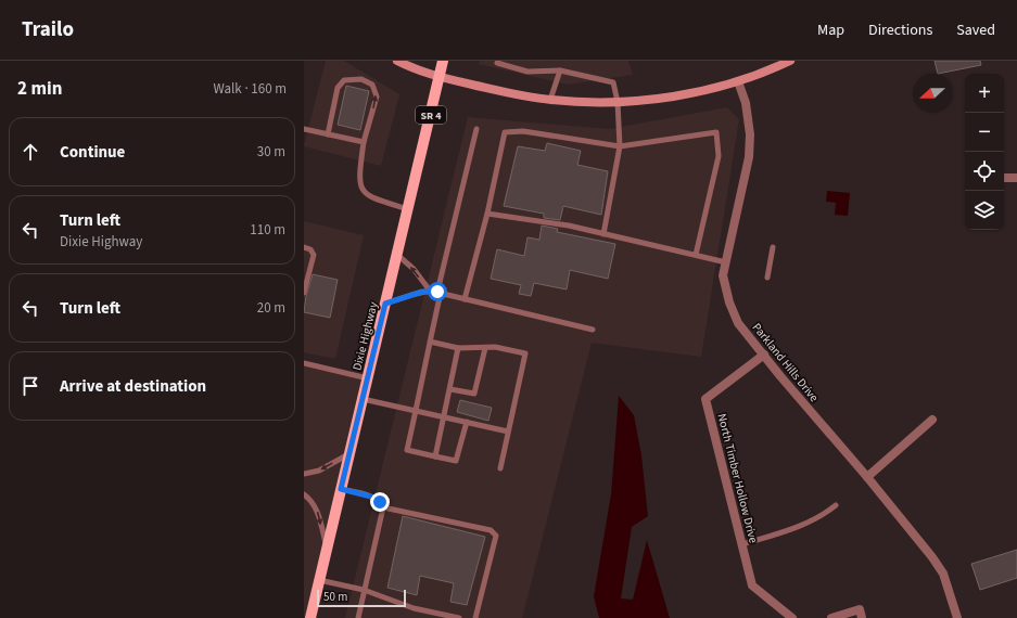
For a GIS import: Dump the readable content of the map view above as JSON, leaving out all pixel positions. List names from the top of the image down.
{
  "streets": {
    "main road": ["SR 4", "Dixie Highway"],
    "street": ["Parkland Hills Drive", "North Timber Hollow Drive"]
  },
  "crossings": [
    ["Parkland Hills Drive", "North Timber Hollow Drive"]
  ],
  "scale_bar": "50 m",
  "north": "left",
  "page": {
    "header": "Trailo",
    "nav": ["Map", "Directions", "Saved"],
    "heading": ["2 min", "Walk · 160 m"],
    "map_buttons": ["+", "−"],
    "list": [
      ["Continue", "30 m"],
      ["Turn left", "Dixie Highway", "110 m"],
      ["Turn left", "20 m"],
      "Arrive at destination"
    ],
    "scale": "50 m"
  }
}
